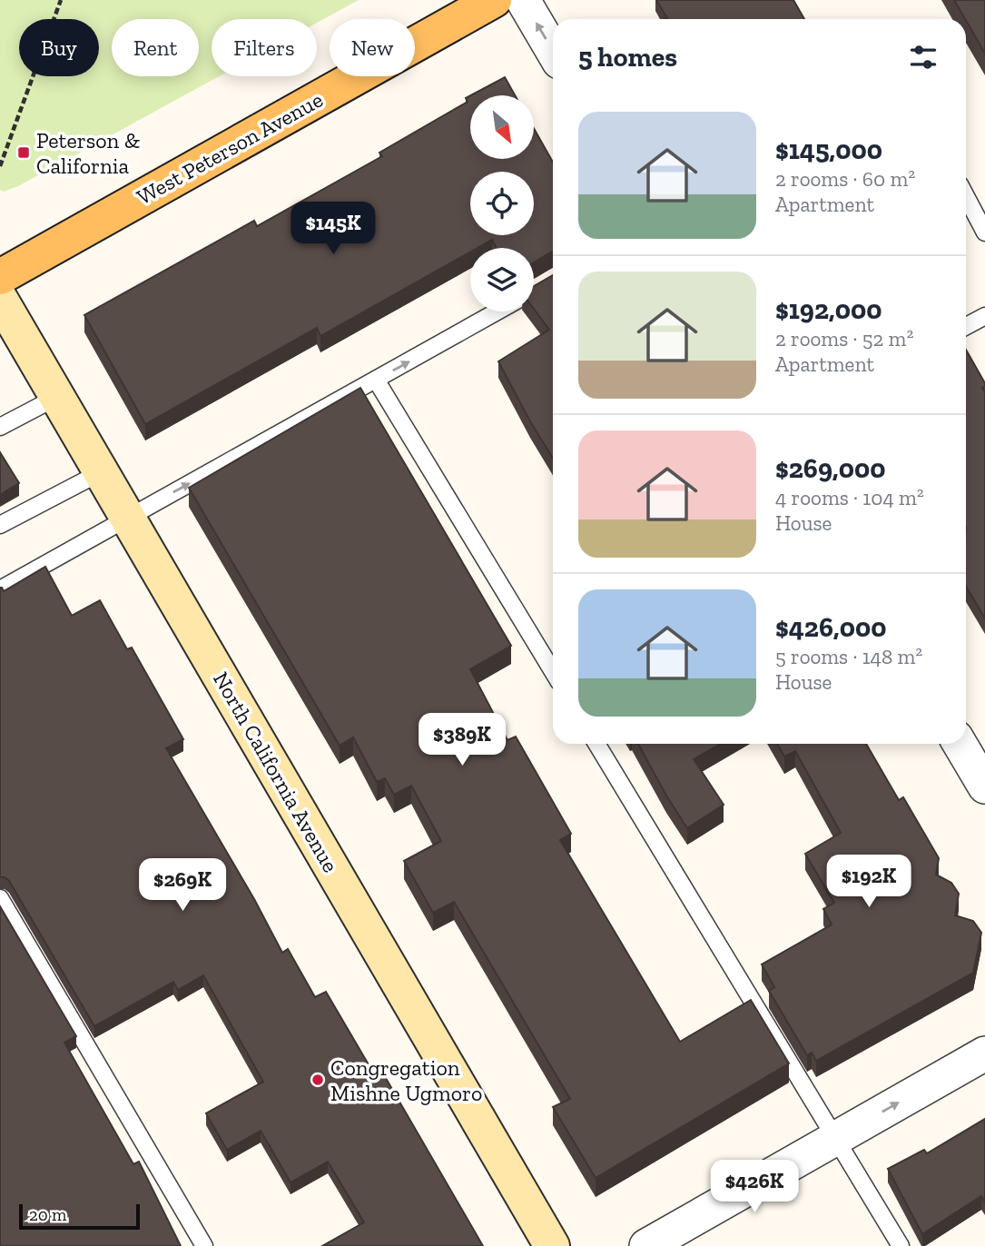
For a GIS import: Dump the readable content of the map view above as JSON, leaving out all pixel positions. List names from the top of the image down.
{
  "streets": {
    "main road": ["West Peterson Avenue", "North California Avenue"]
  },
  "places": {
    "transit": ["Peterson & California"],
    "other": ["Congregation Mishne Ugmoro"]
  },
  "scale_bar": "20 m",
  "north": "bottom right",
  "page": {
    "chip": [
      "Buy",
      "Rent",
      "Filters",
      "New"
    ],
    "heading": "5 homes",
    "list": [
      {
        "name": "$145,000",
        "note": "2 rooms · 60 m² · Apartment"
      },
      {
        "name": "$192,000",
        "note": "2 rooms · 52 m² · Apartment"
      },
      {
        "name": "$269,000",
        "note": "4 rooms · 104 m² · House"
      },
      {
        "name": "$426,000",
        "note": "5 rooms · 148 m² · House"
      }
    ],
    "price": [
      "$145K",
      "$389K",
      "$192K",
      "$269K",
      "$426K"
    ],
    "scale": "20 m"
  }
}
